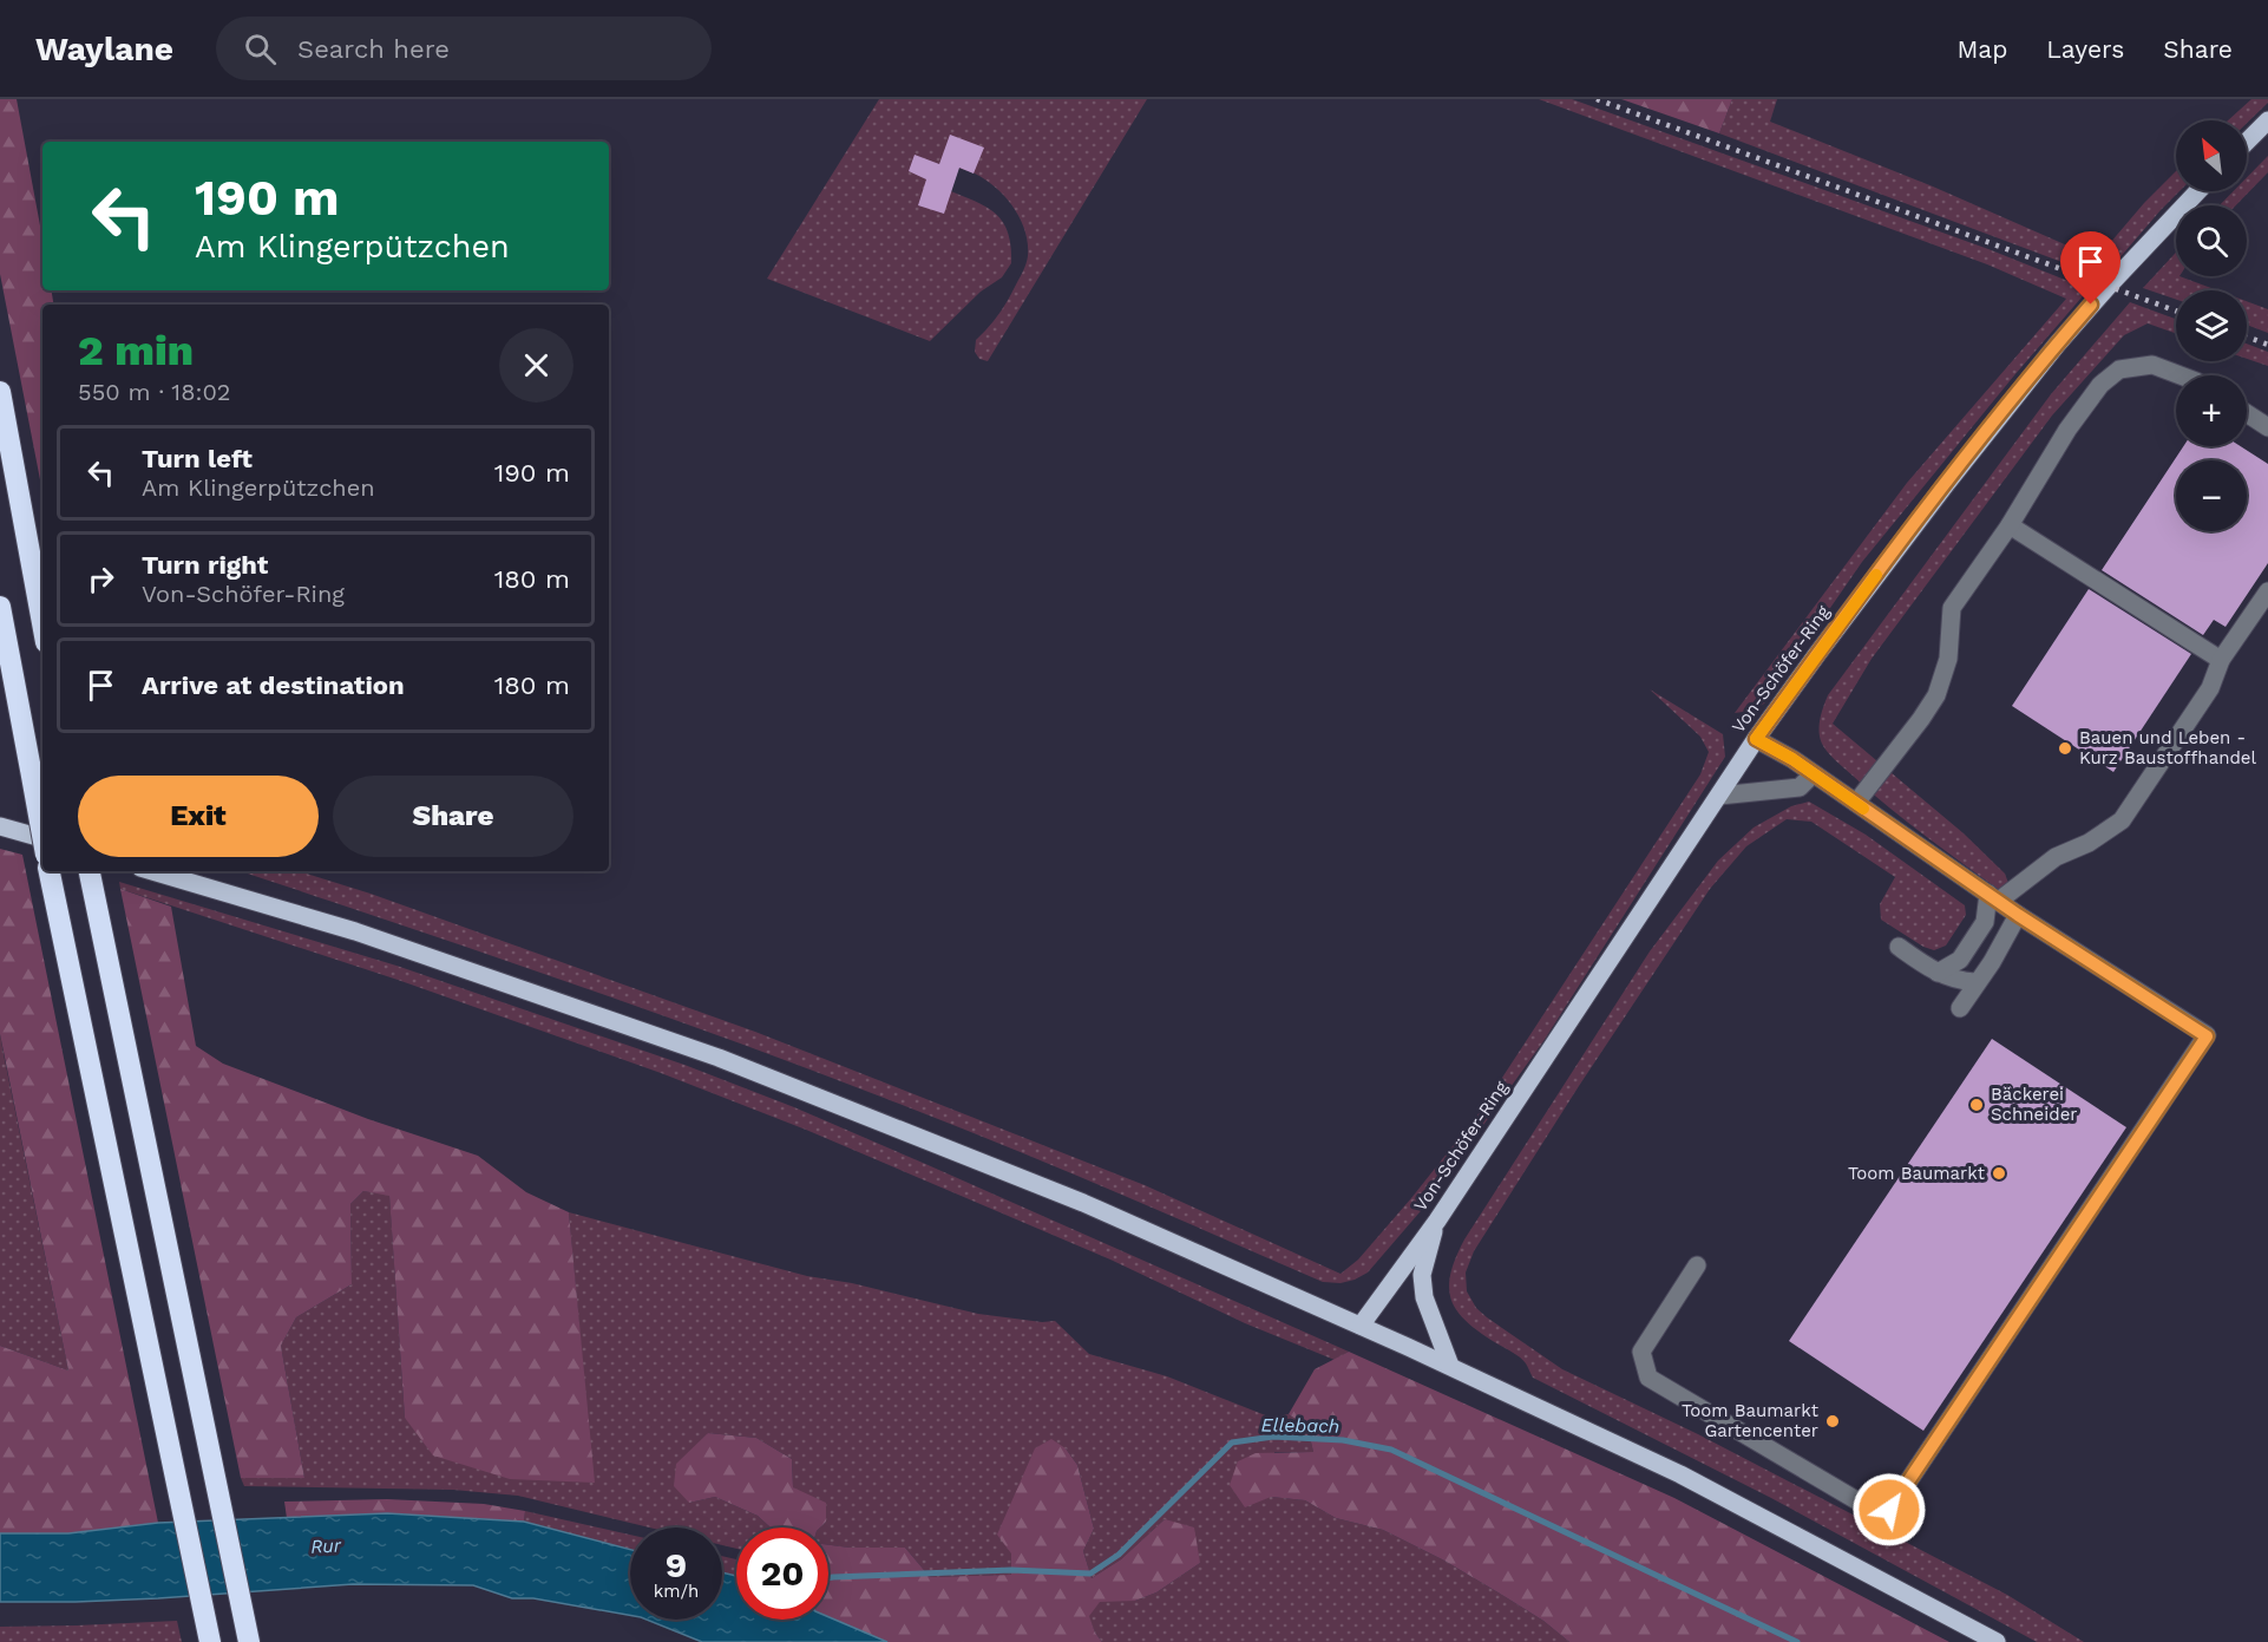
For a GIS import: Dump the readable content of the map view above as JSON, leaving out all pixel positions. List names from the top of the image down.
{
  "streets": {
    "main road": ["Von-Schöfer-Ring"]
  },
  "water": ["Ellebach", "Rur"],
  "places": [
    "Bauen und Leben - Kurz Baustoffhandel",
    "Bäckerei Schneider",
    "Toom Baumarkt",
    "Toom Baumarkt Gartencenter"
  ],
  "north": "top left",
  "page": {
    "header": "Waylane",
    "search": "Search here",
    "nav": ["Map", "Layers", "Share"],
    "map_buttons": ["+", "−"],
    "turn": ["190 m", "Am Klingerpützchen"],
    "heading": ["2 min", "550 m · 18:02"],
    "list": [
      {
        "name": "Turn left",
        "note": "Am Klingerpützchen",
        "value": "190 m"
      },
      {
        "name": "Turn right",
        "note": "Von-Schöfer-Ring",
        "value": "180 m"
      },
      {
        "name": "Arrive at destination",
        "value": "180 m"
      }
    ],
    "buttons": ["Exit", "Share"],
    "speed": "9 km/h",
    "limit": "20"
  }
}
